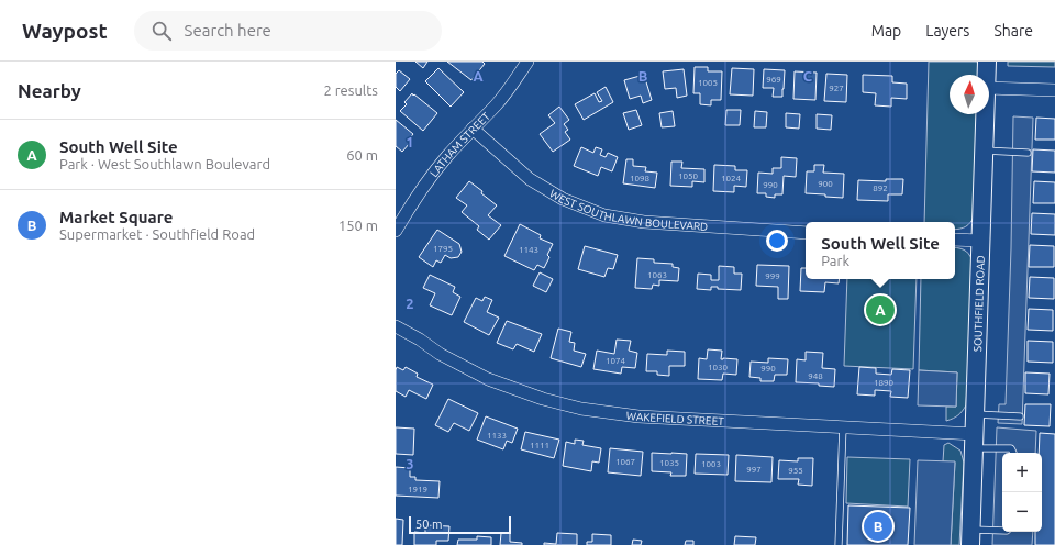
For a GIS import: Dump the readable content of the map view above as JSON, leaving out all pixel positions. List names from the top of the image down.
{
  "streets": {
    "main road": ["SOUTHFIELD ROAD"],
    "street": ["LATHAM STREET", "WEST SOUTHLAWN BOULEVARD", "WAKEFIELD STREET"]
  },
  "crossings": [
    ["LATHAM STREET", "WEST SOUTHLAWN BOULEVARD"],
    ["SOUTHFIELD ROAD", "WAKEFIELD STREET"]
  ],
  "house_numbers": [
    "969",
    "1005",
    "927",
    "1050",
    "1098",
    "1024",
    "900",
    "990",
    "892",
    "1795",
    "1143",
    "1063",
    "999",
    "1074",
    "1030",
    "990",
    "948",
    "1890",
    "1133",
    "1111",
    "1067",
    "1035",
    "1003",
    "997",
    "955",
    "1919"
  ],
  "scale_bar": "50 m",
  "north": "top",
  "page": {
    "header": "Waypost",
    "search": "Search here",
    "nav": ["Map", "Layers", "Share"],
    "heading": ["Nearby", "2 results"],
    "list": [
      {
        "mark": "A",
        "name": "South Well Site",
        "note": "Park · West Southlawn Boulevard",
        "value": "60 m"
      },
      {
        "mark": "B",
        "name": "Market Square",
        "note": "Supermarket · Southfield Road",
        "value": "150 m"
      }
    ],
    "popup": ["South Well Site", "Park"],
    "pins": ["A", "B"],
    "map_buttons": ["+", "−"],
    "scale": "50 m"
  },
  "grid": {
    "columns": ["A", "B", "C"],
    "rows": ["1", "2", "3"]
  }
}
